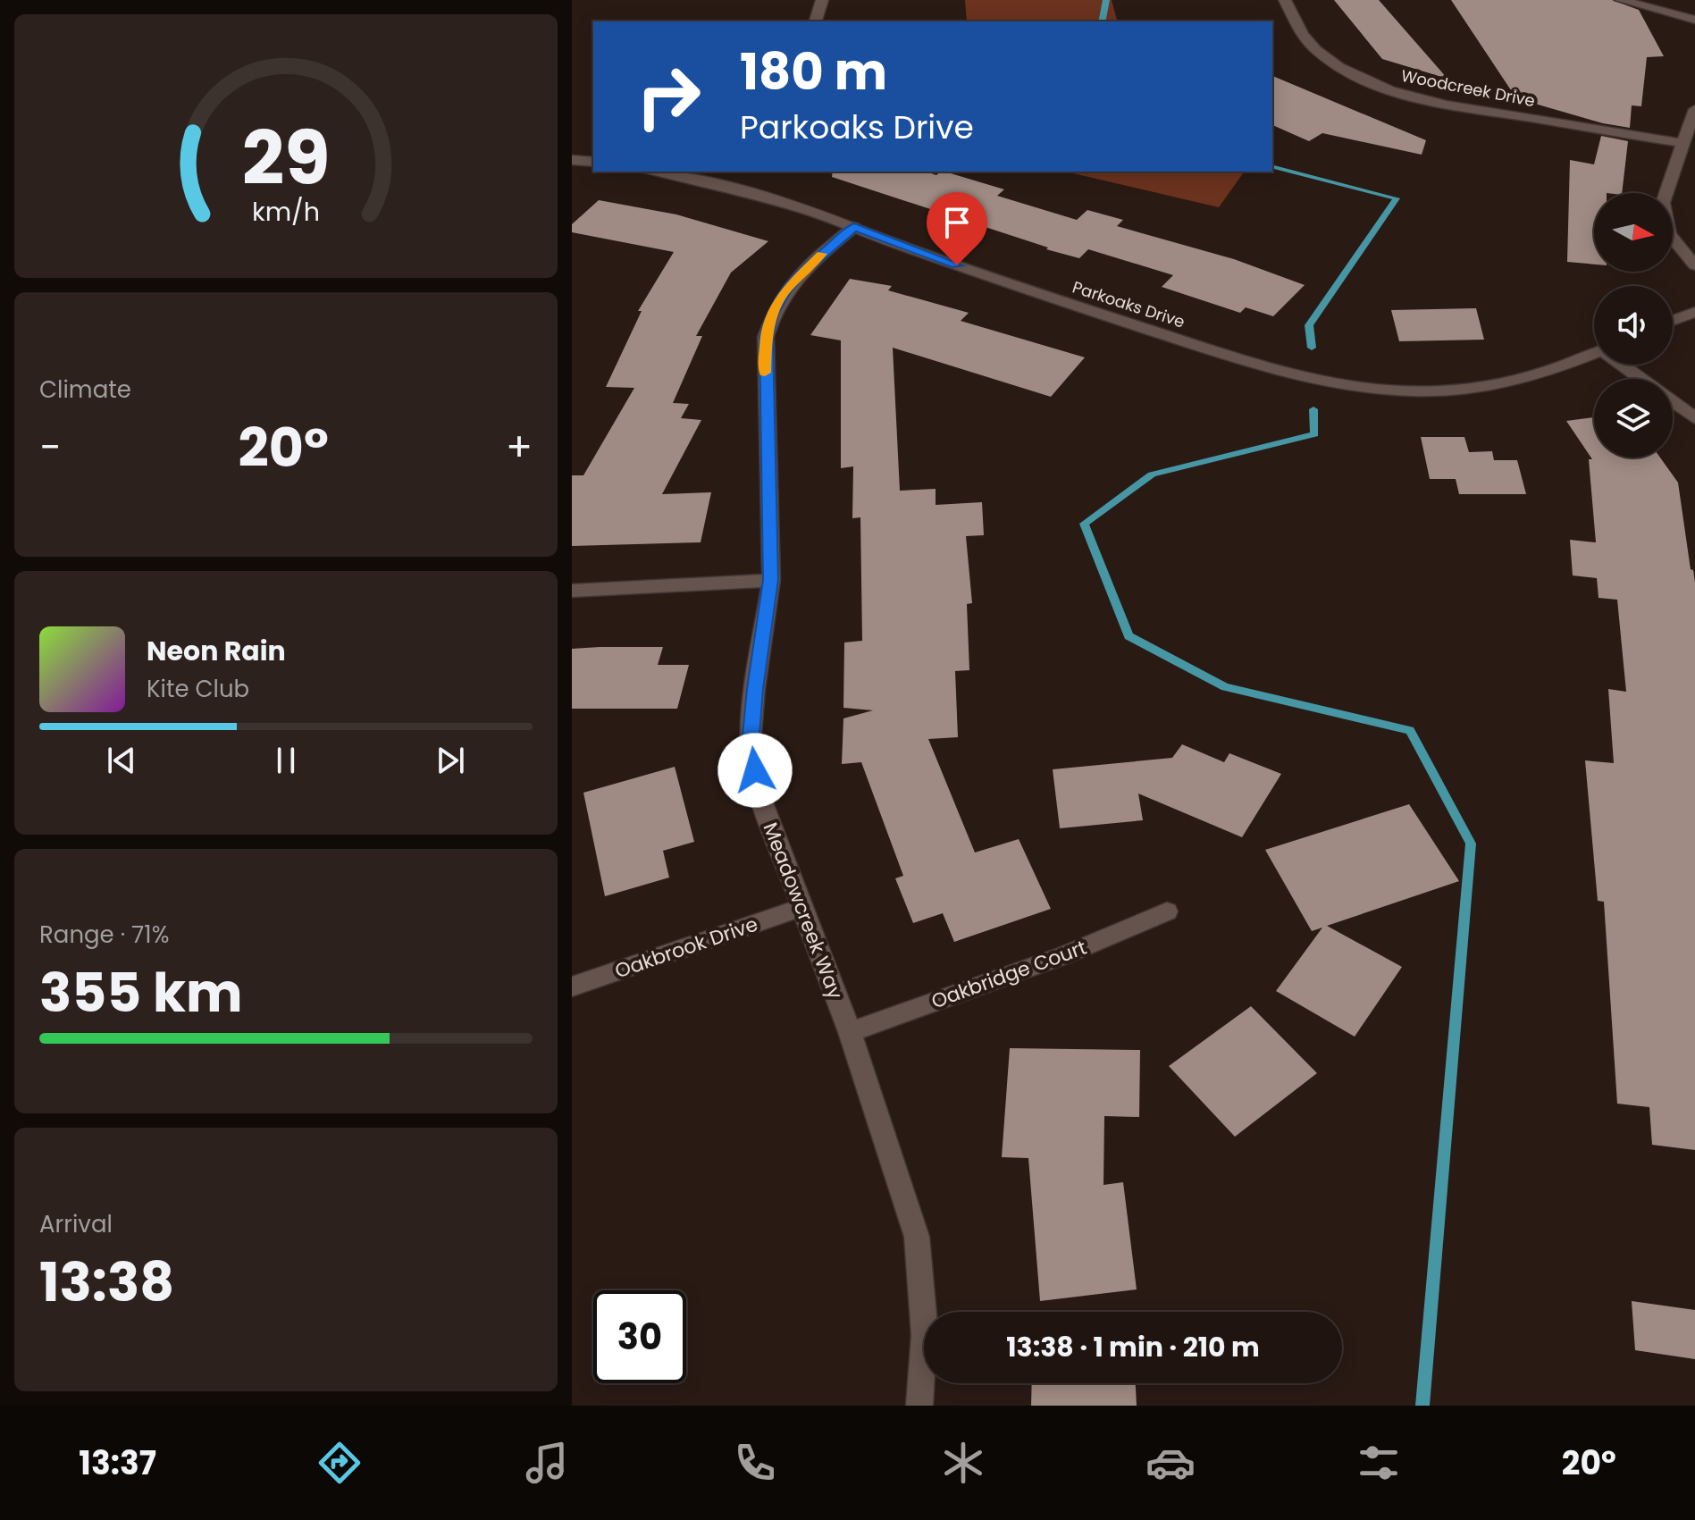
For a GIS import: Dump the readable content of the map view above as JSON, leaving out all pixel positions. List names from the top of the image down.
{
  "streets": {
    "street": [
      "Woodcreek Drive",
      "Parkoaks Drive",
      "Meadowcreek Way",
      "Oakbrook Drive",
      "Oakbridge Court"
    ]
  },
  "crossings": [
    ["Parkoaks Drive", "Meadowcreek Way"],
    ["Meadowcreek Way", "Oakbrook Drive"],
    ["Meadowcreek Way", "Oakbridge Court"]
  ],
  "north": "right",
  "page": {
    "turn": ["180 m", "Parkoaks Drive"],
    "tile": [
      "Climate",
      ["Range · 71%", "355 km"],
      ["Arrival", "13:38"]
    ],
    "heat": ["−", "20°", "+"],
    "song": ["Neon Rain", "Kite Club"],
    "limit": "30",
    "trip": "13:38 · 1 min · 210 m",
    "tabs": ["13:37", "20°"],
    "gauge": ["29", "km/h"]
  }
}
